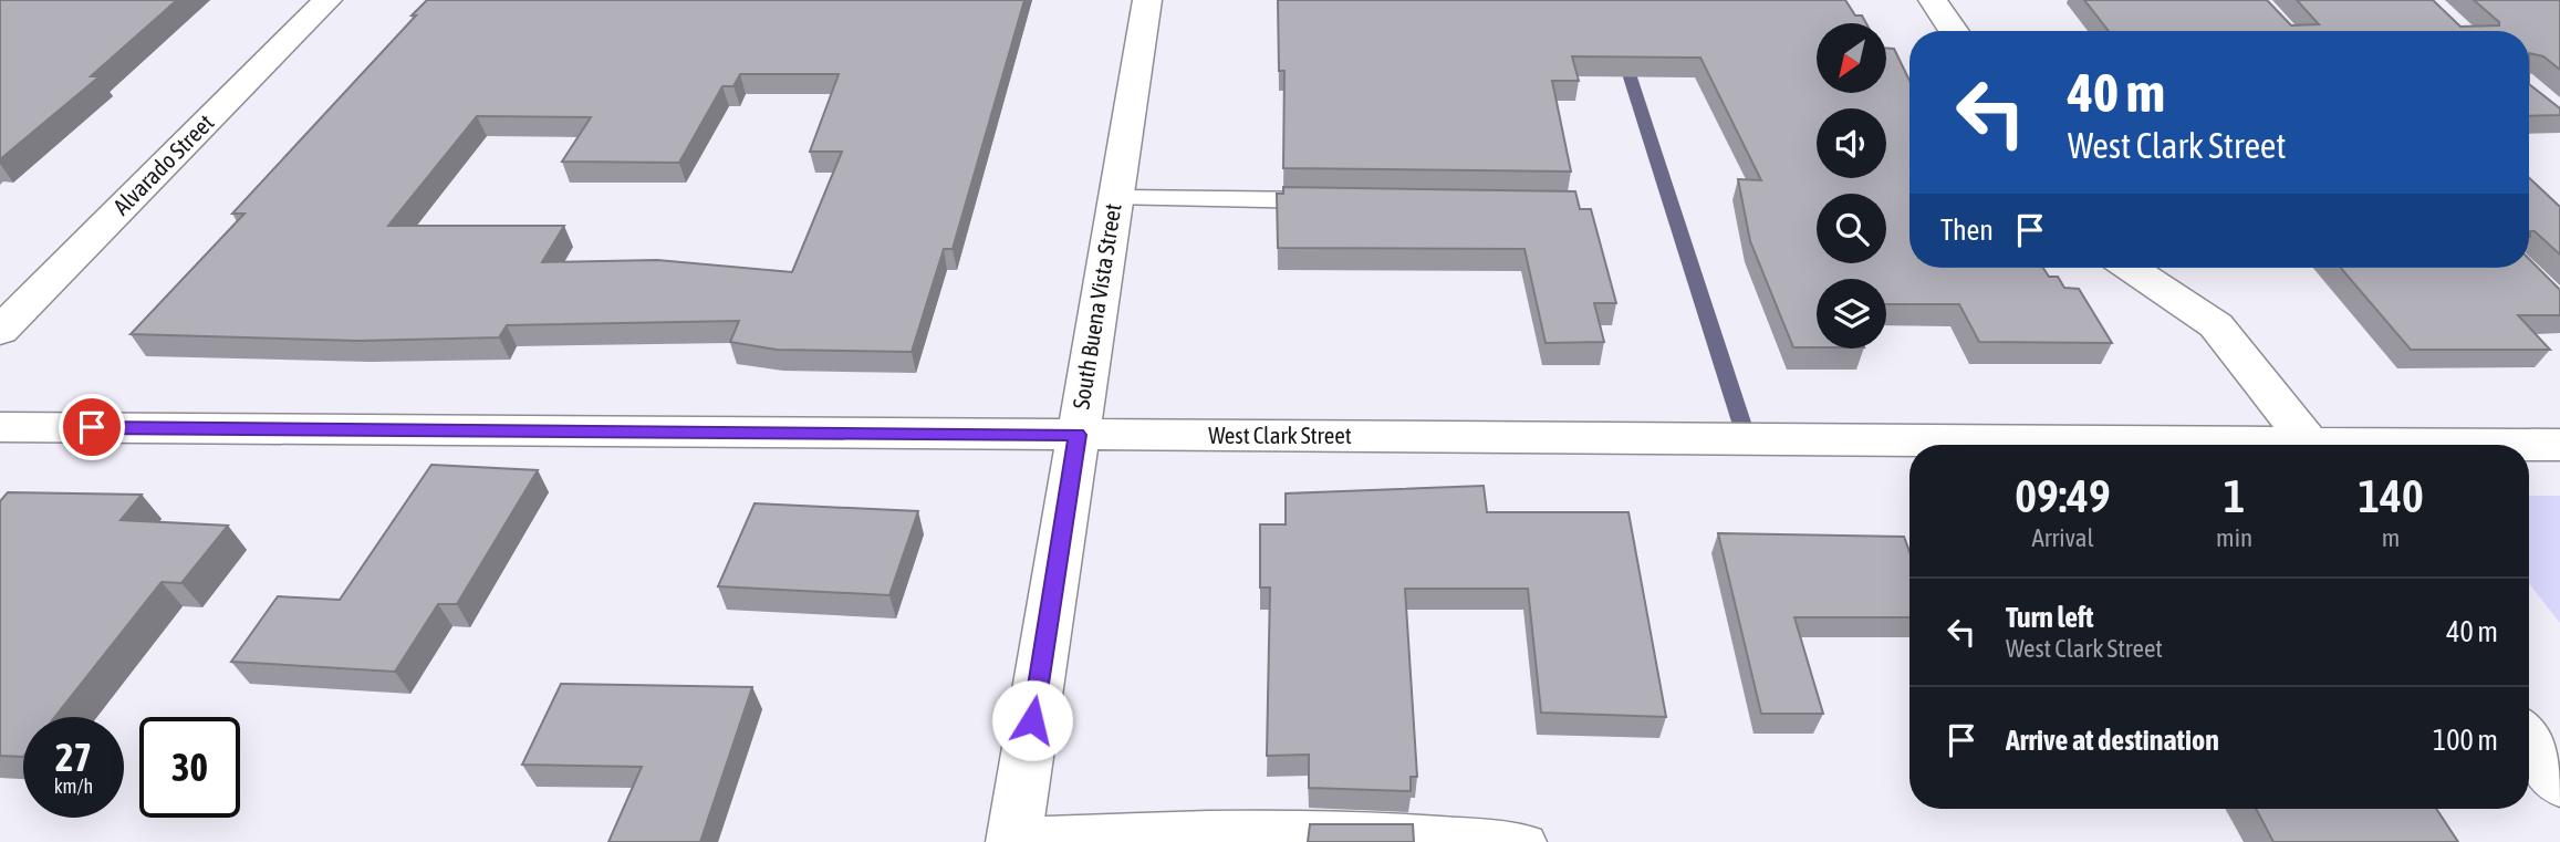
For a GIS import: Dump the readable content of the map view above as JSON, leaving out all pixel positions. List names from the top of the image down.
{
  "streets": {
    "street": ["Alvarado Street", "South Buena Vista Street", "West Clark Street"]
  },
  "crossings": [
    ["South Buena Vista Street", "West Clark Street"]
  ],
  "north": "bottom left",
  "page": {
    "turn": ["40 m", "West Clark Street"],
    "then": "Then",
    "eta": [
      "09:49",
      "Arrival",
      "1",
      "min",
      "140",
      "m"
    ],
    "list": [
      {
        "name": "Turn left",
        "note": "West Clark Street",
        "value": "40 m"
      },
      {
        "name": "Arrive at destination",
        "value": "100 m"
      }
    ],
    "speed": "27 km/h",
    "limit": "30"
  }
}
